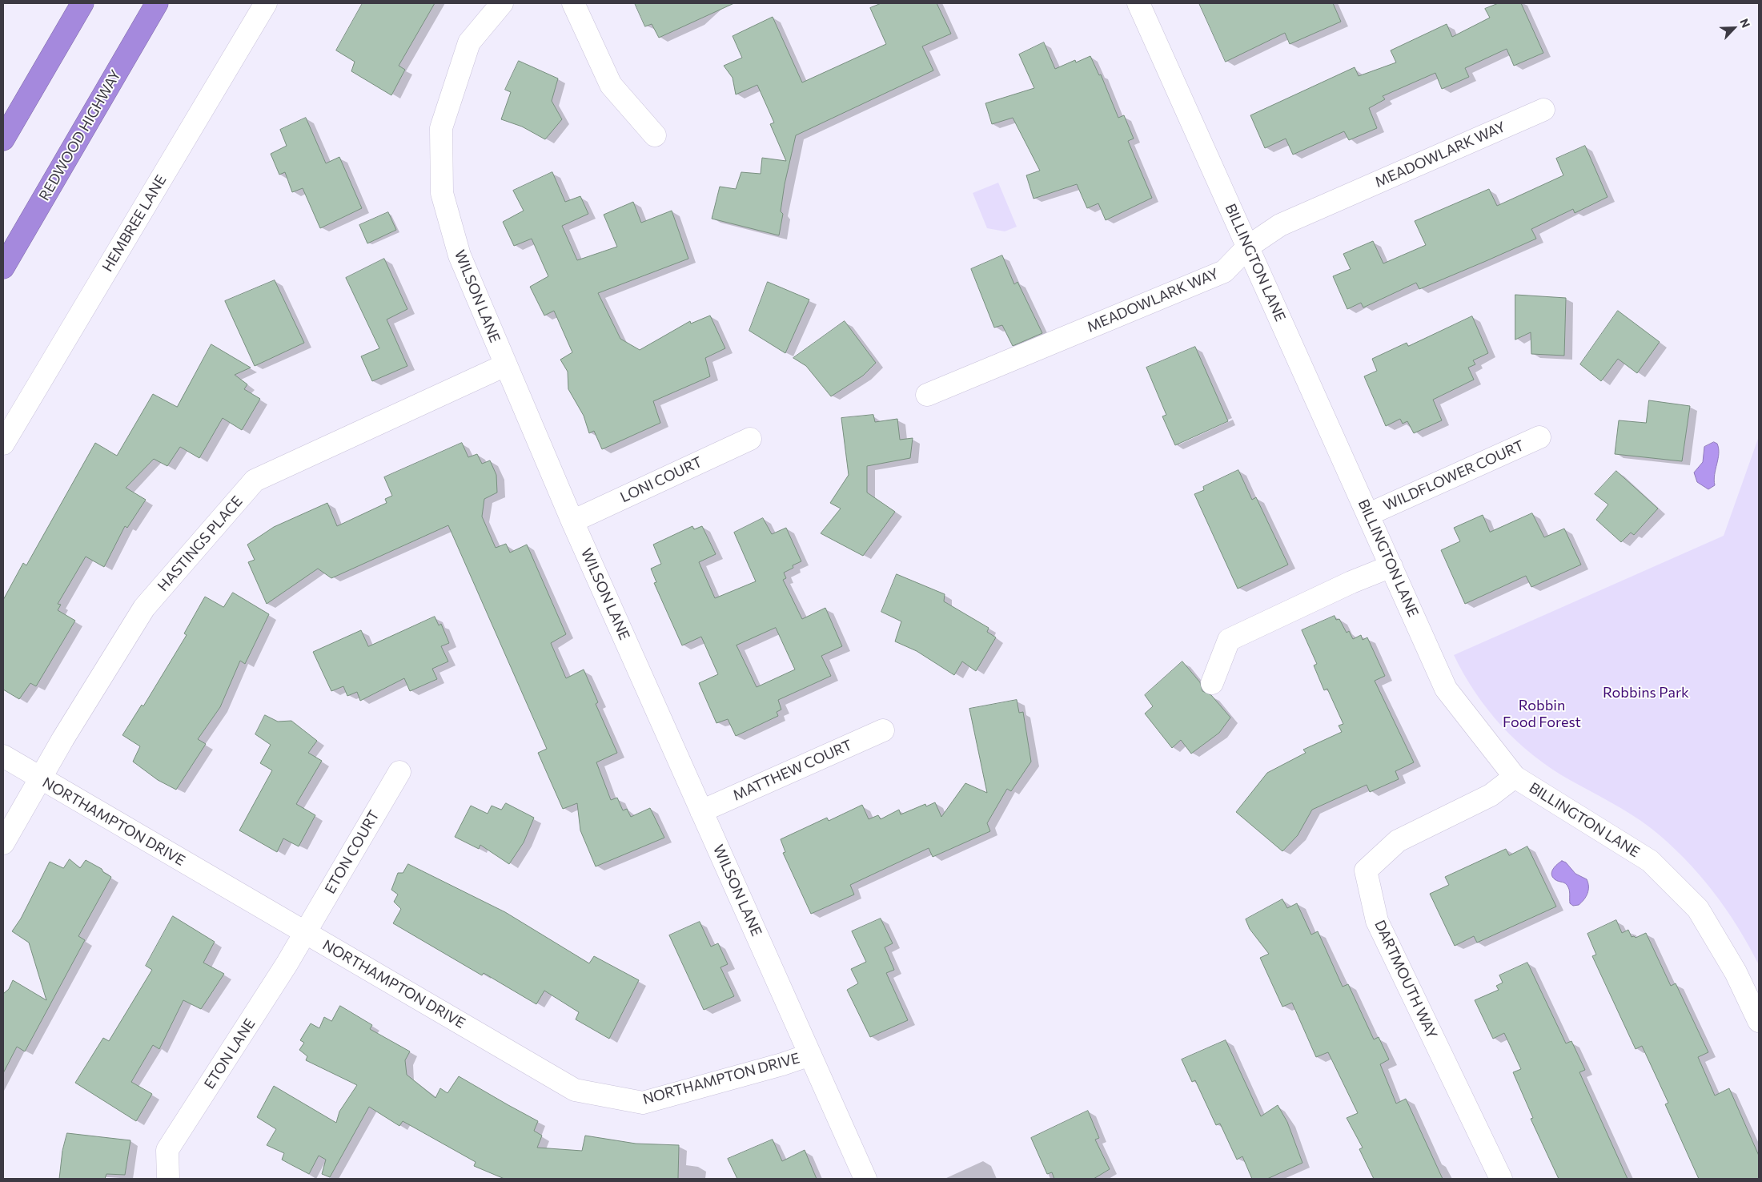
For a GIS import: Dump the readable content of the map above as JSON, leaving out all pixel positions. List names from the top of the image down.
{
  "streets": {
    "highway": ["REDWOOD HIGHWAY"],
    "street": [
      "MEADOWLARK WAY",
      "HEMBREE LANE",
      "BILLINGTON LANE",
      "WILSON LANE",
      "WILDFLOWER COURT",
      "LONI COURT",
      "HASTINGS PLACE",
      "MATTHEW COURT",
      "NORTHAMPTON DRIVE",
      "ETON COURT",
      "DARTMOUTH WAY",
      "ETON LANE"
    ]
  },
  "crossings": [
    ["MEADOWLARK WAY", "BILLINGTON LANE"],
    ["BILLINGTON LANE", "WILDFLOWER COURT"],
    ["BILLINGTON LANE", "DARTMOUTH WAY"],
    ["WILSON LANE", "LONI COURT"],
    ["WILSON LANE", "HASTINGS PLACE"],
    ["WILSON LANE", "MATTHEW COURT"],
    ["WILSON LANE", "NORTHAMPTON DRIVE"],
    ["HASTINGS PLACE", "NORTHAMPTON DRIVE"],
    ["NORTHAMPTON DRIVE", "ETON COURT"],
    ["NORTHAMPTON DRIVE", "ETON LANE"],
    ["ETON COURT", "ETON LANE"]
  ],
  "parks": ["Robbins Park", "Robbin Food Forest"],
  "north": "top right"
}
